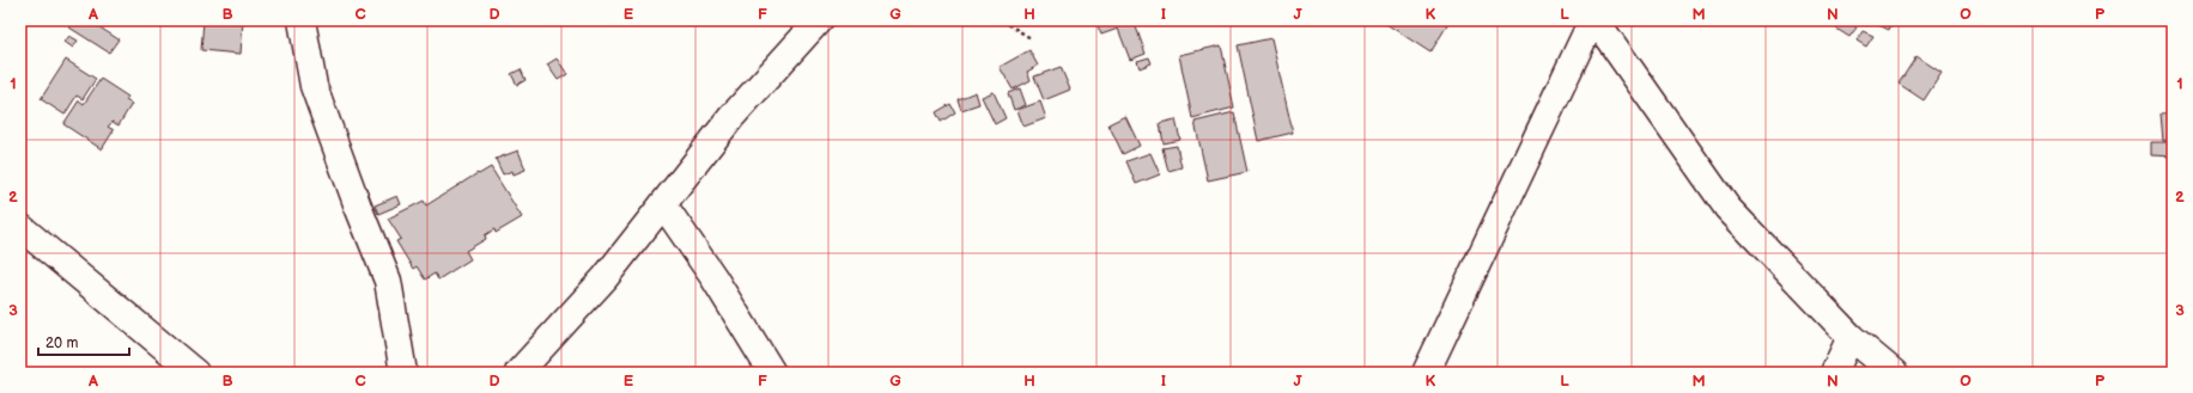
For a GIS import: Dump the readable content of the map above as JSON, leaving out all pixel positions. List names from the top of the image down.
{
  "scale_bar": "20 m",
  "grid": {
    "columns": [
      "A",
      "B",
      "C",
      "D",
      "E",
      "F",
      "G",
      "H",
      "I",
      "J",
      "K",
      "L",
      "M",
      "N",
      "O",
      "P"
    ],
    "rows": ["1", "2", "3"]
  }
}
